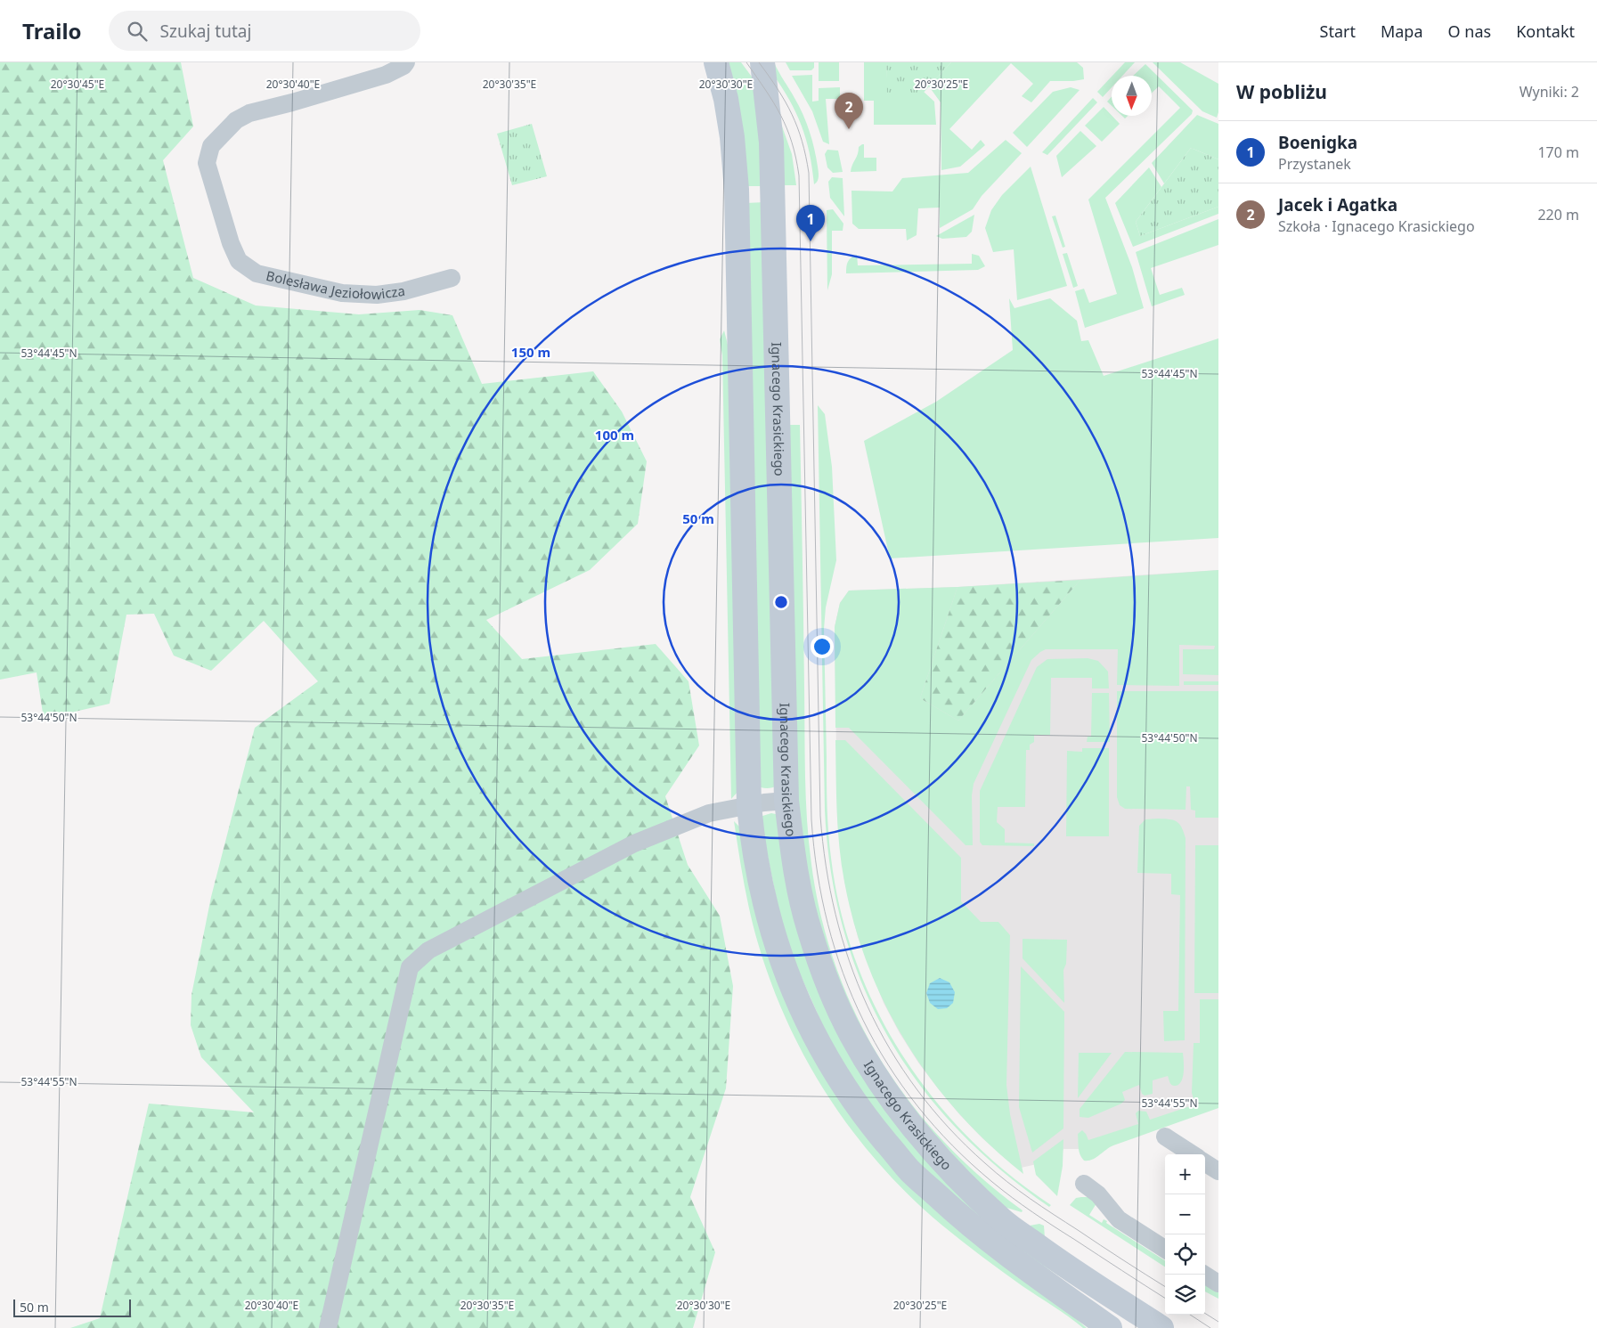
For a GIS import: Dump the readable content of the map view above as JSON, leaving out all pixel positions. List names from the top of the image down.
{
  "streets": {
    "main road": ["Ignacego Krasickiego"],
    "street": ["Bolesława Jeziołowicza"]
  },
  "scale_bar": "50 m",
  "north": "bottom",
  "page": {
    "header": "Trailo",
    "search": "Szukaj tutaj",
    "nav": [
      "Start",
      "Mapa",
      "O nas",
      "Kontakt"
    ],
    "heading": ["W pobliżu", "Wyniki: 2"],
    "pins": ["2", "1"],
    "list": [
      {
        "mark": "1",
        "name": "Boenigka",
        "note": "Przystanek",
        "value": "170 m"
      },
      {
        "mark": "2",
        "name": "Jacek i Agatka",
        "note": "Szkoła · Ignacego Krasickiego",
        "value": "220 m"
      }
    ],
    "map_buttons": ["+", "−"],
    "scale": "50 m"
  },
  "coordinates": [
    "20°30'45\"E",
    "20°30'40\"E",
    "20°30'35\"E",
    "20°30'30\"E",
    "20°30'25\"E",
    "53°44'45\"N",
    "53°44'50\"N",
    "53°44'55\"N"
  ],
  "rings": ["150 m", "100 m", "50 m"]
}
